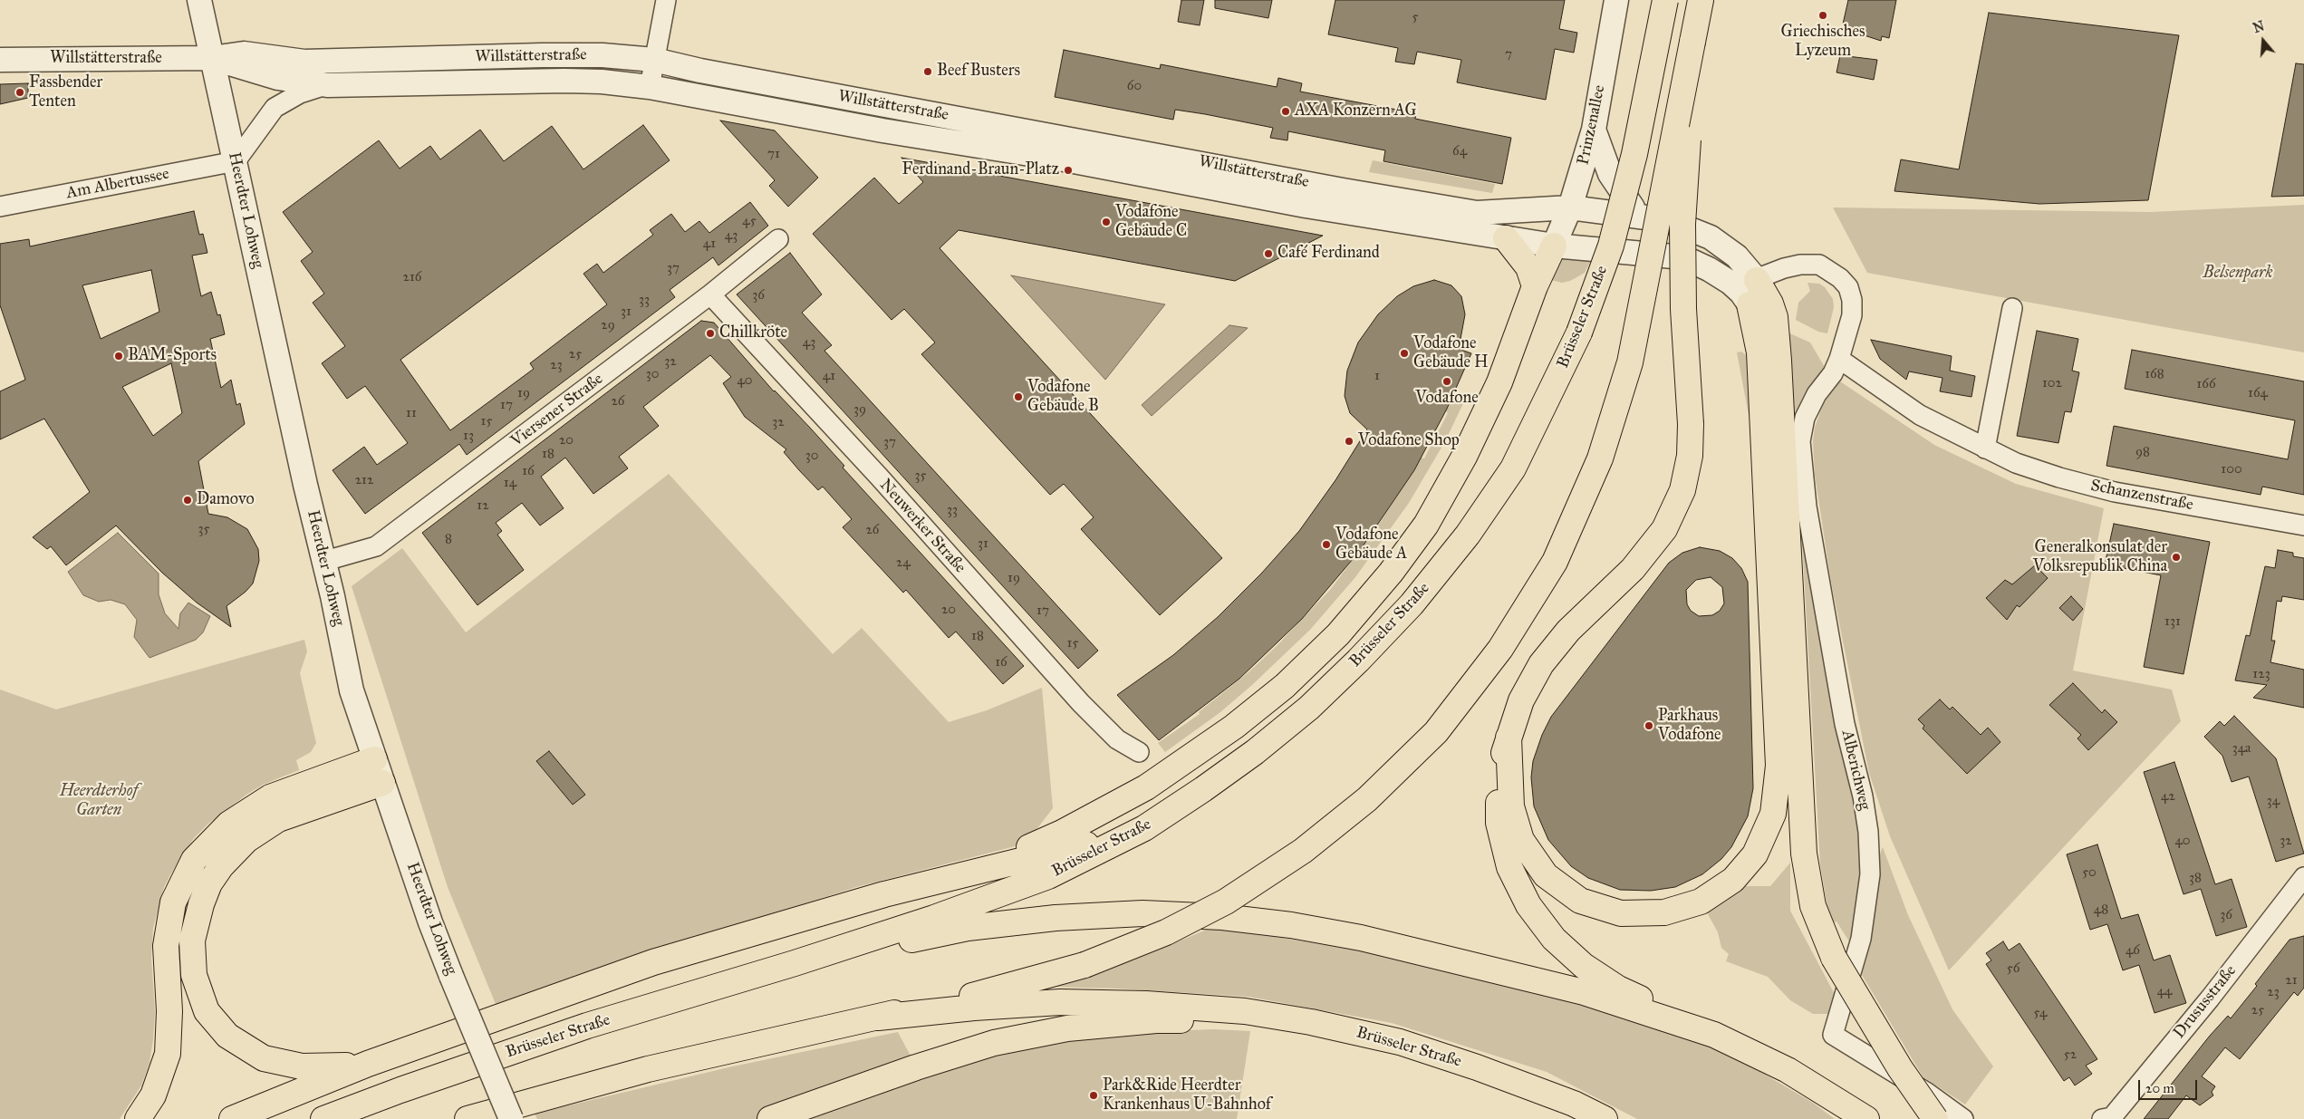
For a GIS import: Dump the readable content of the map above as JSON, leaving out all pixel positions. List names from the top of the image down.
{
  "streets": {
    "highway": ["Brüsseler Straße"],
    "street": [
      "Willstätterstraße",
      "Prinzenallee",
      "Am Albertussee",
      "Heerdter Lohweg",
      "Viersener Straße",
      "Schanzenstraße",
      "Neuwerker Straße",
      "Alberichweg",
      "Drususstraße"
    ]
  },
  "crossings": [
    ["Willstätterstraße", "Prinzenallee"],
    ["Willstätterstraße", "Am Albertussee"],
    ["Willstätterstraße", "Heerdter Lohweg"],
    ["Willstätterstraße", "Alberichweg"],
    ["Am Albertussee", "Heerdter Lohweg"],
    ["Heerdter Lohweg", "Viersener Straße"],
    ["Viersener Straße", "Neuwerker Straße"],
    ["Schanzenstraße", "Alberichweg"]
  ],
  "parks": ["Belsenpark", "Heerdterhof Garten"],
  "places": [
    "Griechisches Lyzeum",
    "Beef Busters",
    "Fassbender Tenten",
    "AXA Konzern AG",
    "Ferdinand-Braun-Platz",
    "Vodafone Gebäude C",
    "Café Ferdinand",
    "Chillkröte",
    "Vodafone Gebäude H",
    "BAM-Sports",
    "Vodafone",
    "Vodafone Gebäude B",
    "Vodafone Shop",
    "Damovo",
    "Vodafone Gebäude A",
    "Generalkonsulat der Volksrepublik China",
    "Parkhaus Vodafone",
    "Park&Ride Heerdter Krankenhaus U-Bahnhof"
  ],
  "house_numbers": [
    "5",
    "7",
    "60",
    "64",
    "71",
    "45",
    "43",
    "41",
    "37",
    "216",
    "36",
    "33",
    "31",
    "29",
    "43",
    "25",
    "32",
    "23",
    "30",
    "168",
    "41",
    "1",
    "40",
    "102",
    "166",
    "19",
    "164",
    "26",
    "17",
    "39",
    "11",
    "15",
    "32",
    "13",
    "20",
    "37",
    "98",
    "18",
    "30",
    "100",
    "16",
    "35",
    "212",
    "14",
    "12",
    "33",
    "35",
    "26",
    "8",
    "31",
    "24",
    "19",
    "20",
    "17",
    "131",
    "18",
    "15",
    "16",
    "123",
    "34a",
    "42",
    "34",
    "40",
    "32",
    "50",
    "38",
    "48",
    "36",
    "46",
    "56",
    "21",
    "44",
    "23",
    "25",
    "54",
    "52"
  ],
  "scale_bar": "20 m",
  "north": "top"
}
